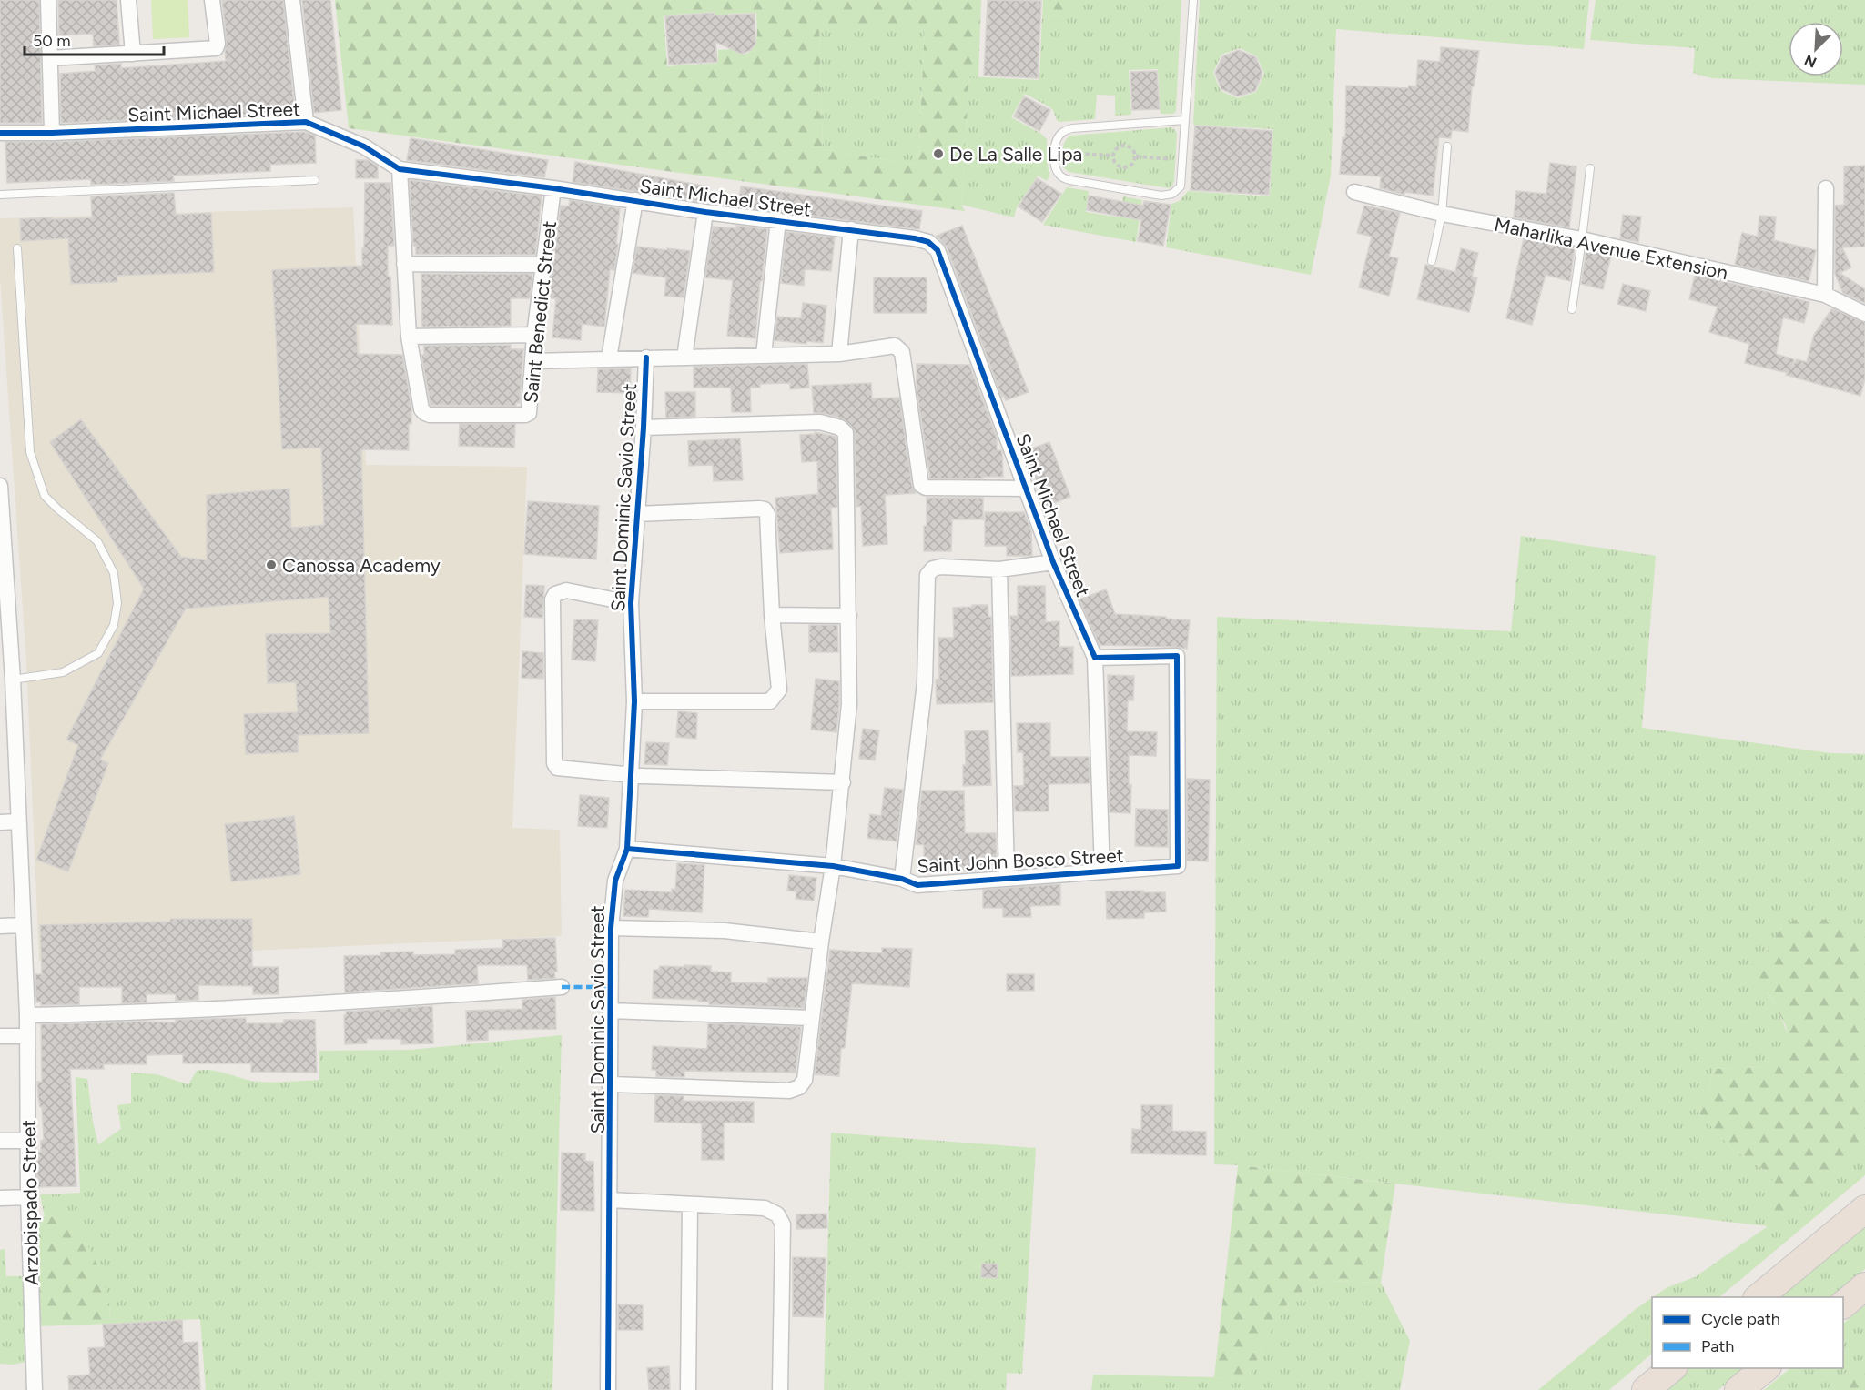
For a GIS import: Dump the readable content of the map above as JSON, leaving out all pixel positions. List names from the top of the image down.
{
  "streets": {
    "street": [
      "Saint Michael Street",
      "Maharlika Avenue Extension",
      "Saint Benedict Street",
      "Saint Dominic Savio Street",
      "Saint John Bosco Street",
      "Arzobispado Street"
    ]
  },
  "crossings": [
    ["Saint Michael Street", "Saint Benedict Street"],
    ["Saint Michael Street", "Saint John Bosco Street"],
    ["Saint Dominic Savio Street", "Saint John Bosco Street"]
  ],
  "places": ["De La Salle Lipa", "Canossa Academy"],
  "legend": ["Cycle path", "Path"],
  "scale_bar": "50 m",
  "north": "bottom left"
}
